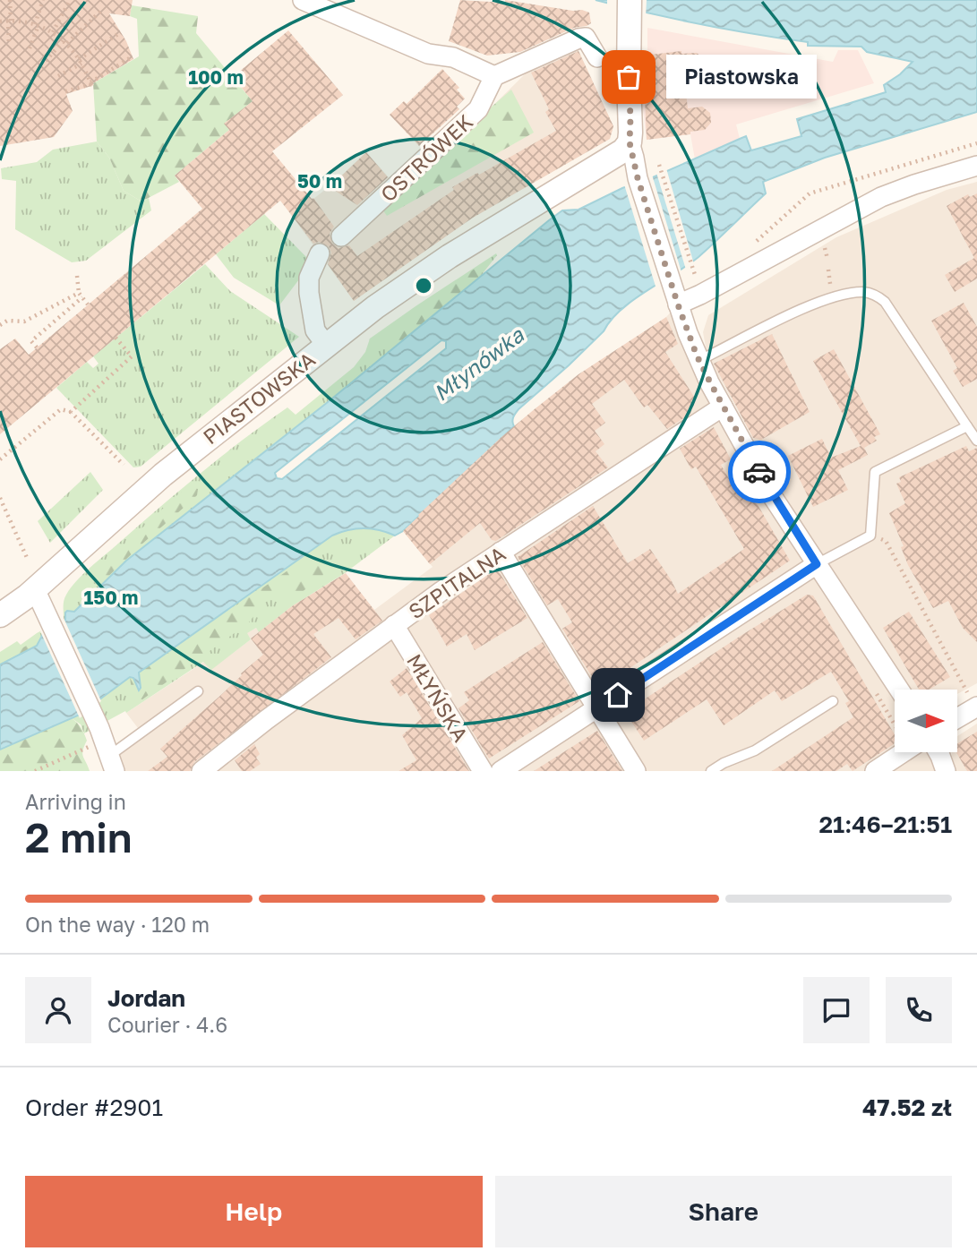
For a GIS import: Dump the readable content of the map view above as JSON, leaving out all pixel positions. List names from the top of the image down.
{
  "streets": {
    "street": [
      "OSTRÓWEK",
      "PIASTOWSKA",
      "SZPITALNA",
      "MŁYŃSKA"
    ]
  },
  "crossings": [
    ["SZPITALNA", "MŁYŃSKA"]
  ],
  "water": ["Młynówka"],
  "places": ["Piastowska"],
  "north": "right",
  "page": {
    "bubble": "Piastowska",
    "heading": ["2 min", "Arriving in", "21:46–21:51"],
    "panel": [
      "Jordan",
      "Courier · 4.6",
      "Order #2901",
      "47.52 zł"
    ],
    "bar": "On the way · 120 m",
    "buttons": ["Help", "Share"]
  },
  "rings": ["100 m", "50 m", "150 m"]
}
